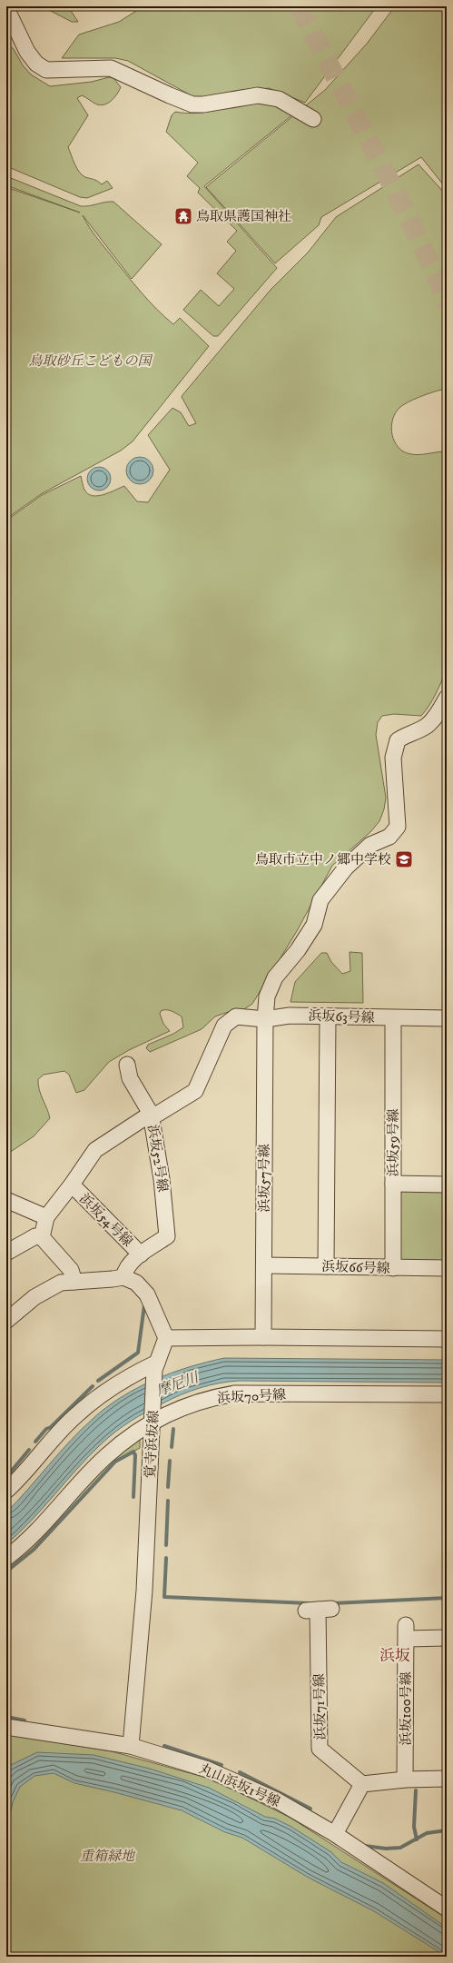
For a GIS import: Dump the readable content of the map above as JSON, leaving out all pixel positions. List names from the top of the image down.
{
  "streets": {
    "street": [
      "浜坂63号線",
      "浜坂59号線",
      "浜坂52号線",
      "浜坂57号線",
      "浜坂54号線",
      "浜坂66号線",
      "浜坂70号線",
      "覚寺浜坂線",
      "浜坂71号線",
      "浜坂100号線",
      "丸山浜坂1号線"
    ]
  },
  "crossings": [
    ["浜坂63号線", "浜坂59号線"],
    ["浜坂63号線", "浜坂52号線"],
    ["浜坂63号線", "浜坂57号線"],
    ["浜坂59号線", "浜坂66号線"],
    ["浜坂52号線", "浜坂54号線"],
    ["浜坂57号線", "浜坂66号線"],
    ["浜坂70号線", "覚寺浜坂線"],
    ["覚寺浜坂線", "丸山浜坂1号線"]
  ],
  "districts": ["浜坂"],
  "water": ["摩尼川"],
  "parks": ["鳥取砂丘こどもの国", "重箱緑地"],
  "places": {
    "temple": ["鳥取県護国神社"],
    "school or university": ["鳥取市立中ノ郷中学校"]
  }
}
